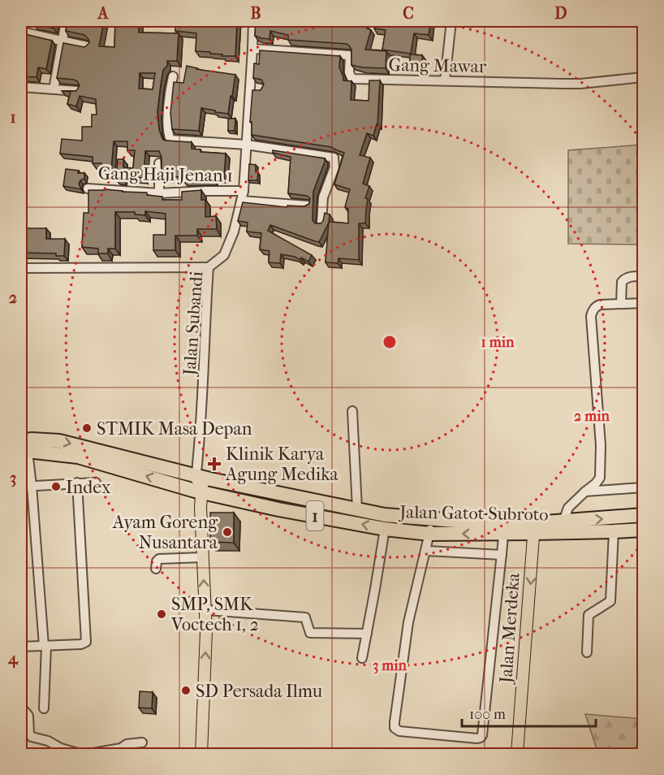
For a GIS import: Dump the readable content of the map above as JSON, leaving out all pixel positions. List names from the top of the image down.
{
  "streets": {
    "highway": ["Jalan Gatot Subroto", "1"],
    "main road": ["Jalan Merdeka"],
    "street": ["Gang Mawar", "Gang Haji Jenan 1", "Jalan Subandi"]
  },
  "crossings": [
    ["Gang Mawar", "Jalan Subandi"],
    ["Gang Haji Jenan 1", "Jalan Subandi"],
    ["Jalan Subandi", "1"],
    ["Jalan Gatot Subroto", "1"],
    ["Jalan Gatot Subroto", "Jalan Merdeka"],
    ["1", "Jalan Merdeka"]
  ],
  "one_way": ["Jalan Merdeka"],
  "places": {
    "other": [
      "STMIK Masa Depan",
      "Index",
      "Ayam Goreng Nusantara",
      "SMP, SMK Voctech 1, 2",
      "SD Persada Ilmu"
    ],
    "health": ["Klinik Karya Agung Medika"]
  },
  "scale_bar": "100 m",
  "grid": {
    "columns": [
      "A",
      "B",
      "C",
      "D"
    ],
    "rows": [
      "1",
      "2",
      "3",
      "4"
    ]
  },
  "rings": ["1 min", "2 min", "3 min"]
}
